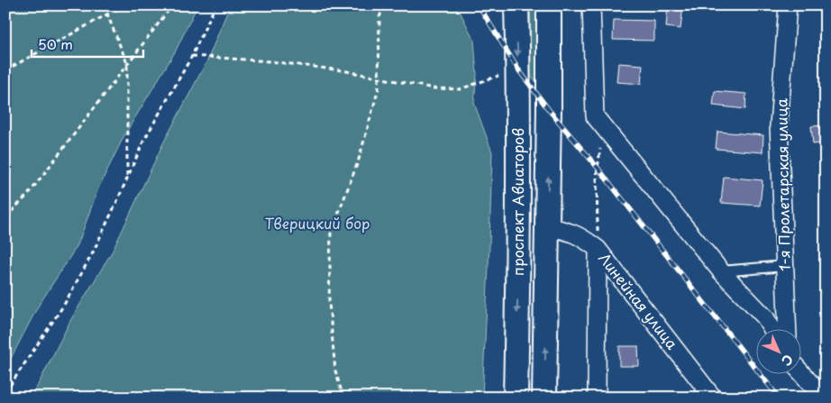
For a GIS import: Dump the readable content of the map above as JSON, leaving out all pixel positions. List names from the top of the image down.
{
  "streets": {
    "main road": ["проспект Авиаторов"],
    "street": ["1-я Пролетарская улица", "Линейная улица"]
  },
  "crossings": [
    ["проспект Авиаторов", "Линейная улица"]
  ],
  "parks": ["Тверицкий бор"],
  "scale_bar": "50 m",
  "north": "bottom right"
}
